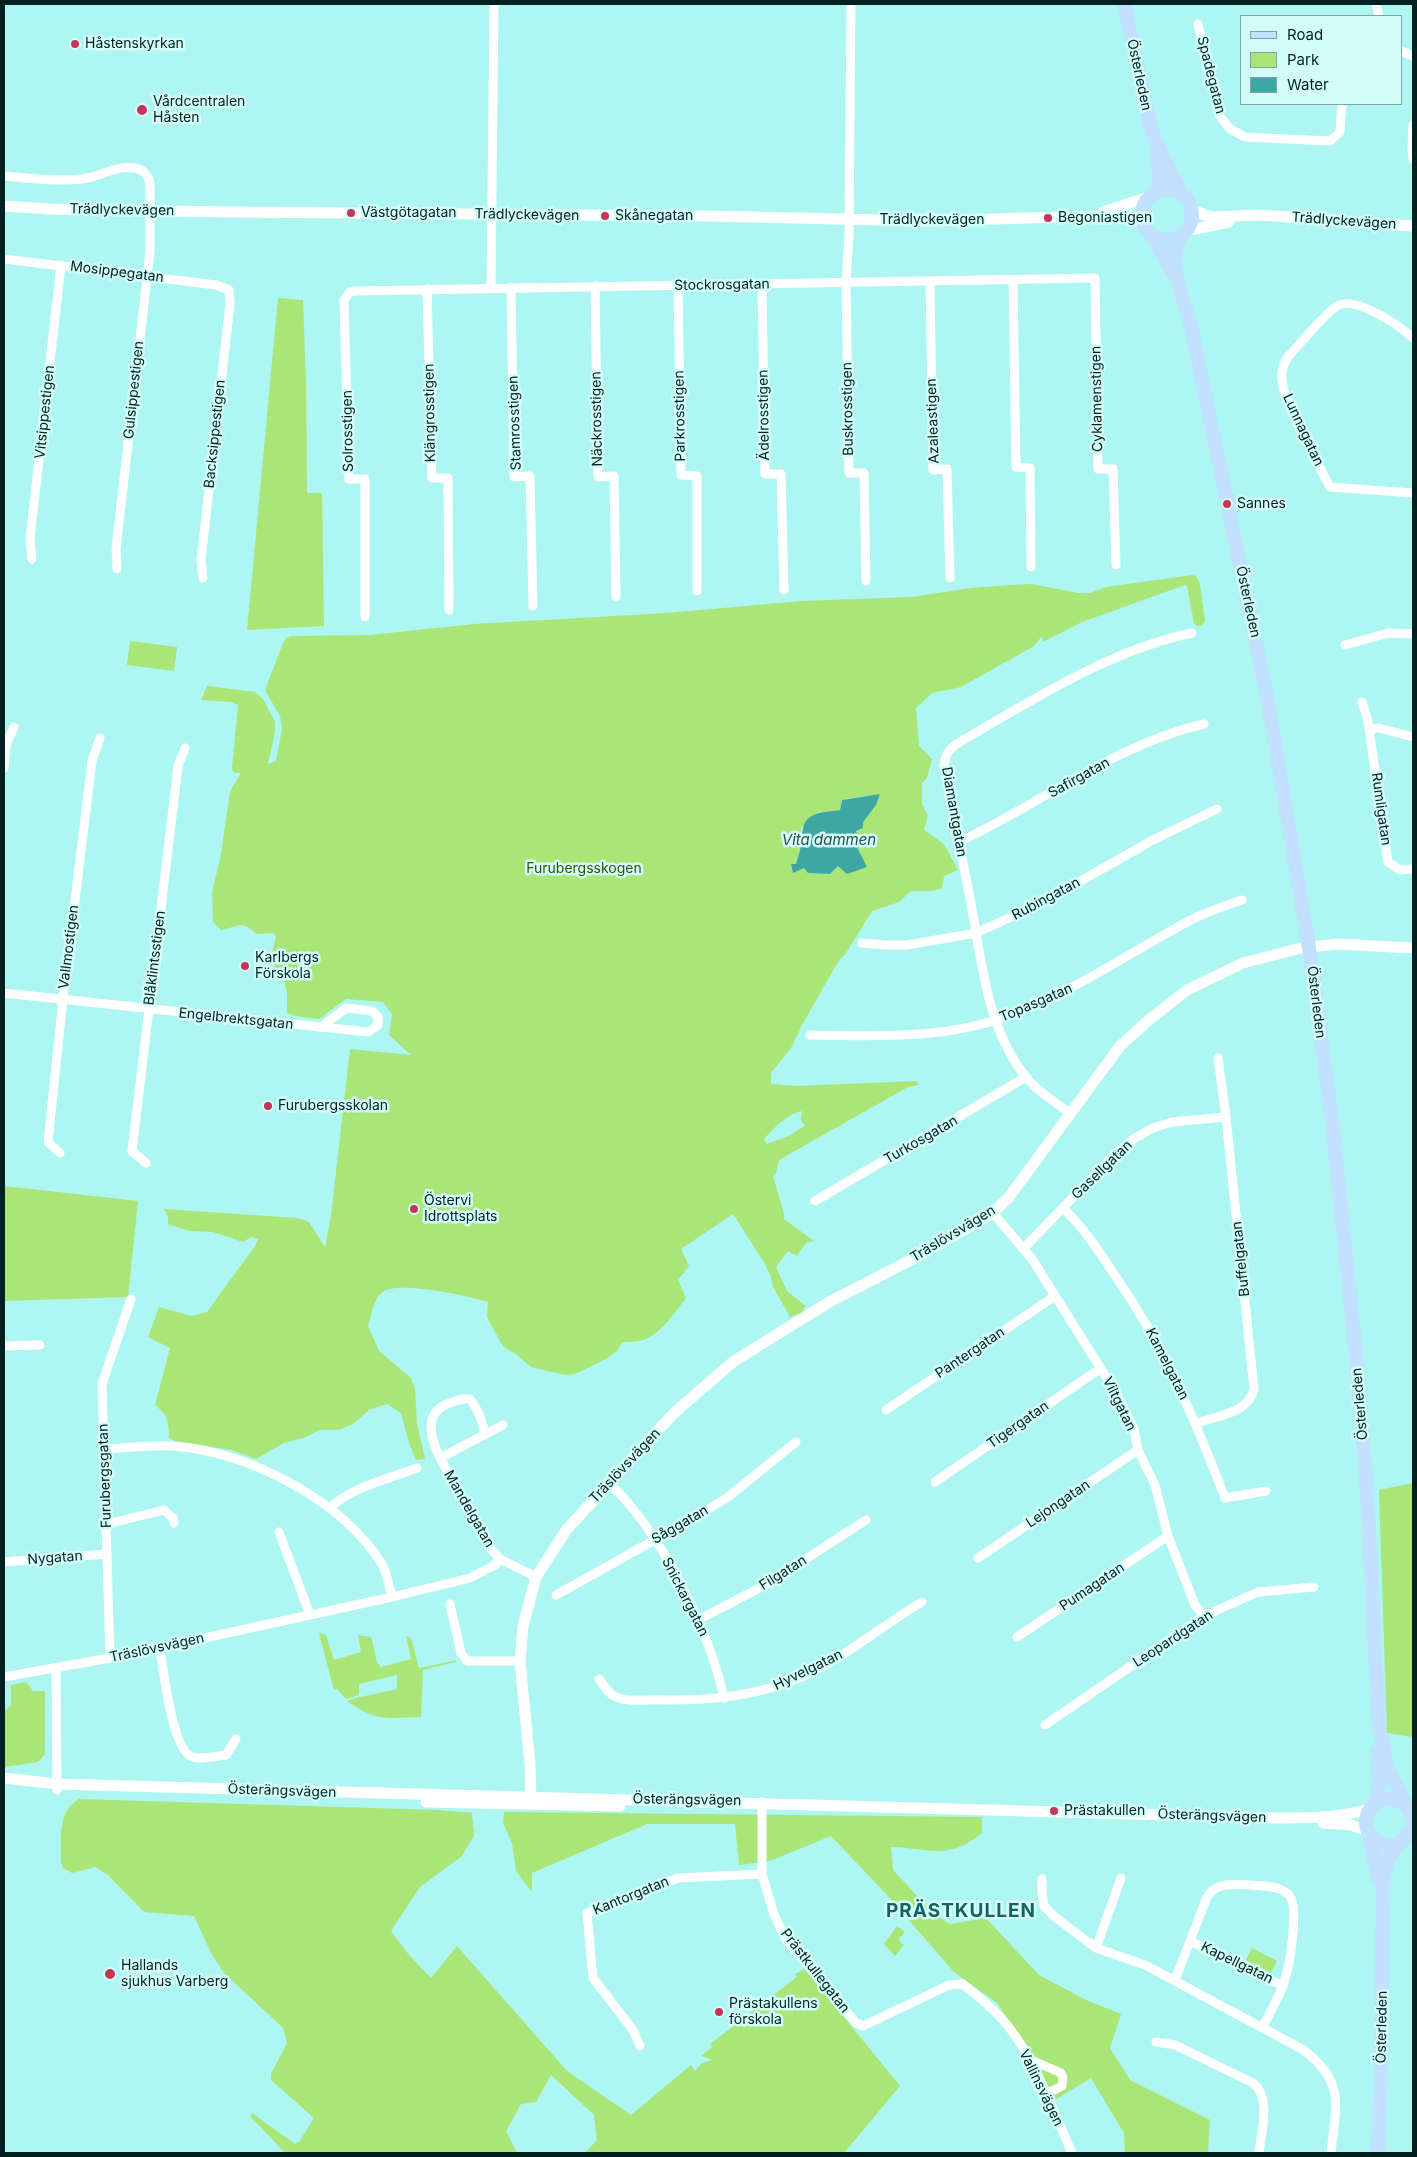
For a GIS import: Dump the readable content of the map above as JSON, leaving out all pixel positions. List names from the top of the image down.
{
  "streets": {
    "main road": ["Österleden", "Trädlyckevägen"],
    "street": [
      "Spadegatan",
      "Mosippegatan",
      "Stockrosgatan",
      "Gulsippestigen",
      "Cyklamenstigen",
      "Buskrosstigen",
      "Vitsippestigen",
      "Klängrosstigen",
      "Ädelrosstigen",
      "Parkrosstigen",
      "Näckrosstigen",
      "Azaleastigen",
      "Stamrosstigen",
      "Lunnagatan",
      "Solrosstigen",
      "Backsippestigen",
      "Safirgatan",
      "Rumligatan",
      "Diamantgatan",
      "Rubingatan",
      "Vallmostigen",
      "Blåklintsstigen",
      "Topasgatan",
      "Engelbrektsgatan",
      "Turkosgatan",
      "Gasellgatan",
      "Träslövsvägen",
      "Buffelgatan",
      "Pantergatan",
      "Kamelgatan",
      "Viltgatan",
      "Tigergatan",
      "Furubergsgatan",
      "Lejongatan",
      "Mandelgatan",
      "Såggatan",
      "Nygatan",
      "Filgatan",
      "Pumagatan",
      "Snickargatan",
      "Leopardgatan",
      "Hyvelgatan",
      "Österängsvägen",
      "Kantorgatan",
      "Kapellgatan",
      "Prästkullegatan",
      "Vallinsvägen"
    ]
  },
  "crossings": [
    ["Österleden", "Trädlyckevägen"],
    ["Österleden", "Träslövsvägen"],
    ["Österleden", "Österängsvägen"],
    ["Trädlyckevägen", "Gulsippestigen"],
    ["Mosippegatan", "Gulsippestigen"],
    ["Mosippegatan", "Vitsippestigen"],
    ["Mosippegatan", "Backsippestigen"],
    ["Stockrosgatan", "Cyklamenstigen"],
    ["Stockrosgatan", "Buskrosstigen"],
    ["Stockrosgatan", "Klängrosstigen"],
    ["Stockrosgatan", "Ädelrosstigen"],
    ["Stockrosgatan", "Parkrosstigen"],
    ["Stockrosgatan", "Näckrosstigen"],
    ["Stockrosgatan", "Azaleastigen"],
    ["Stockrosgatan", "Stamrosstigen"],
    ["Stockrosgatan", "Solrosstigen"],
    ["Safirgatan", "Diamantgatan"],
    ["Diamantgatan", "Rubingatan"],
    ["Diamantgatan", "Topasgatan"],
    ["Diamantgatan", "Turkosgatan"],
    ["Diamantgatan", "Träslövsvägen"],
    ["Vallmostigen", "Engelbrektsgatan"],
    ["Blåklintsstigen", "Engelbrektsgatan"],
    ["Gasellgatan", "Buffelgatan"],
    ["Gasellgatan", "Kamelgatan"],
    ["Gasellgatan", "Viltgatan"],
    ["Träslövsvägen", "Viltgatan"],
    ["Träslövsvägen", "Furubergsgatan"],
    ["Träslövsvägen", "Mandelgatan"],
    ["Träslövsvägen", "Snickargatan"],
    ["Träslövsvägen", "Österängsvägen"],
    ["Buffelgatan", "Kamelgatan"],
    ["Pantergatan", "Viltgatan"],
    ["Viltgatan", "Tigergatan"],
    ["Viltgatan", "Lejongatan"],
    ["Viltgatan", "Pumagatan"],
    ["Viltgatan", "Leopardgatan"],
    ["Furubergsgatan", "Nygatan"],
    ["Såggatan", "Snickargatan"],
    ["Filgatan", "Snickargatan"],
    ["Snickargatan", "Hyvelgatan"],
    ["Österängsvägen", "Prästkullegatan"],
    ["Kantorgatan", "Prästkullegatan"],
    ["Prästkullegatan", "Vallinsvägen"]
  ],
  "districts": ["PRÄSTKULLEN"],
  "water": ["Vita dammen"],
  "parks": ["Furubergsskogen"],
  "places": [
    "Håstenskyrkan",
    "Vårdcentralen Håsten",
    "Västgötagatan",
    "Skånegatan",
    "Begoniastigen",
    "Sannes",
    "Karlbergs Förskola",
    "Furubergsskolan",
    "Östervi Idrottsplats",
    "Prästakullen",
    "Hallands sjukhus Varberg",
    "Prästakullens förskola"
  ],
  "legend": ["Road", "Park", "Water"]
}
